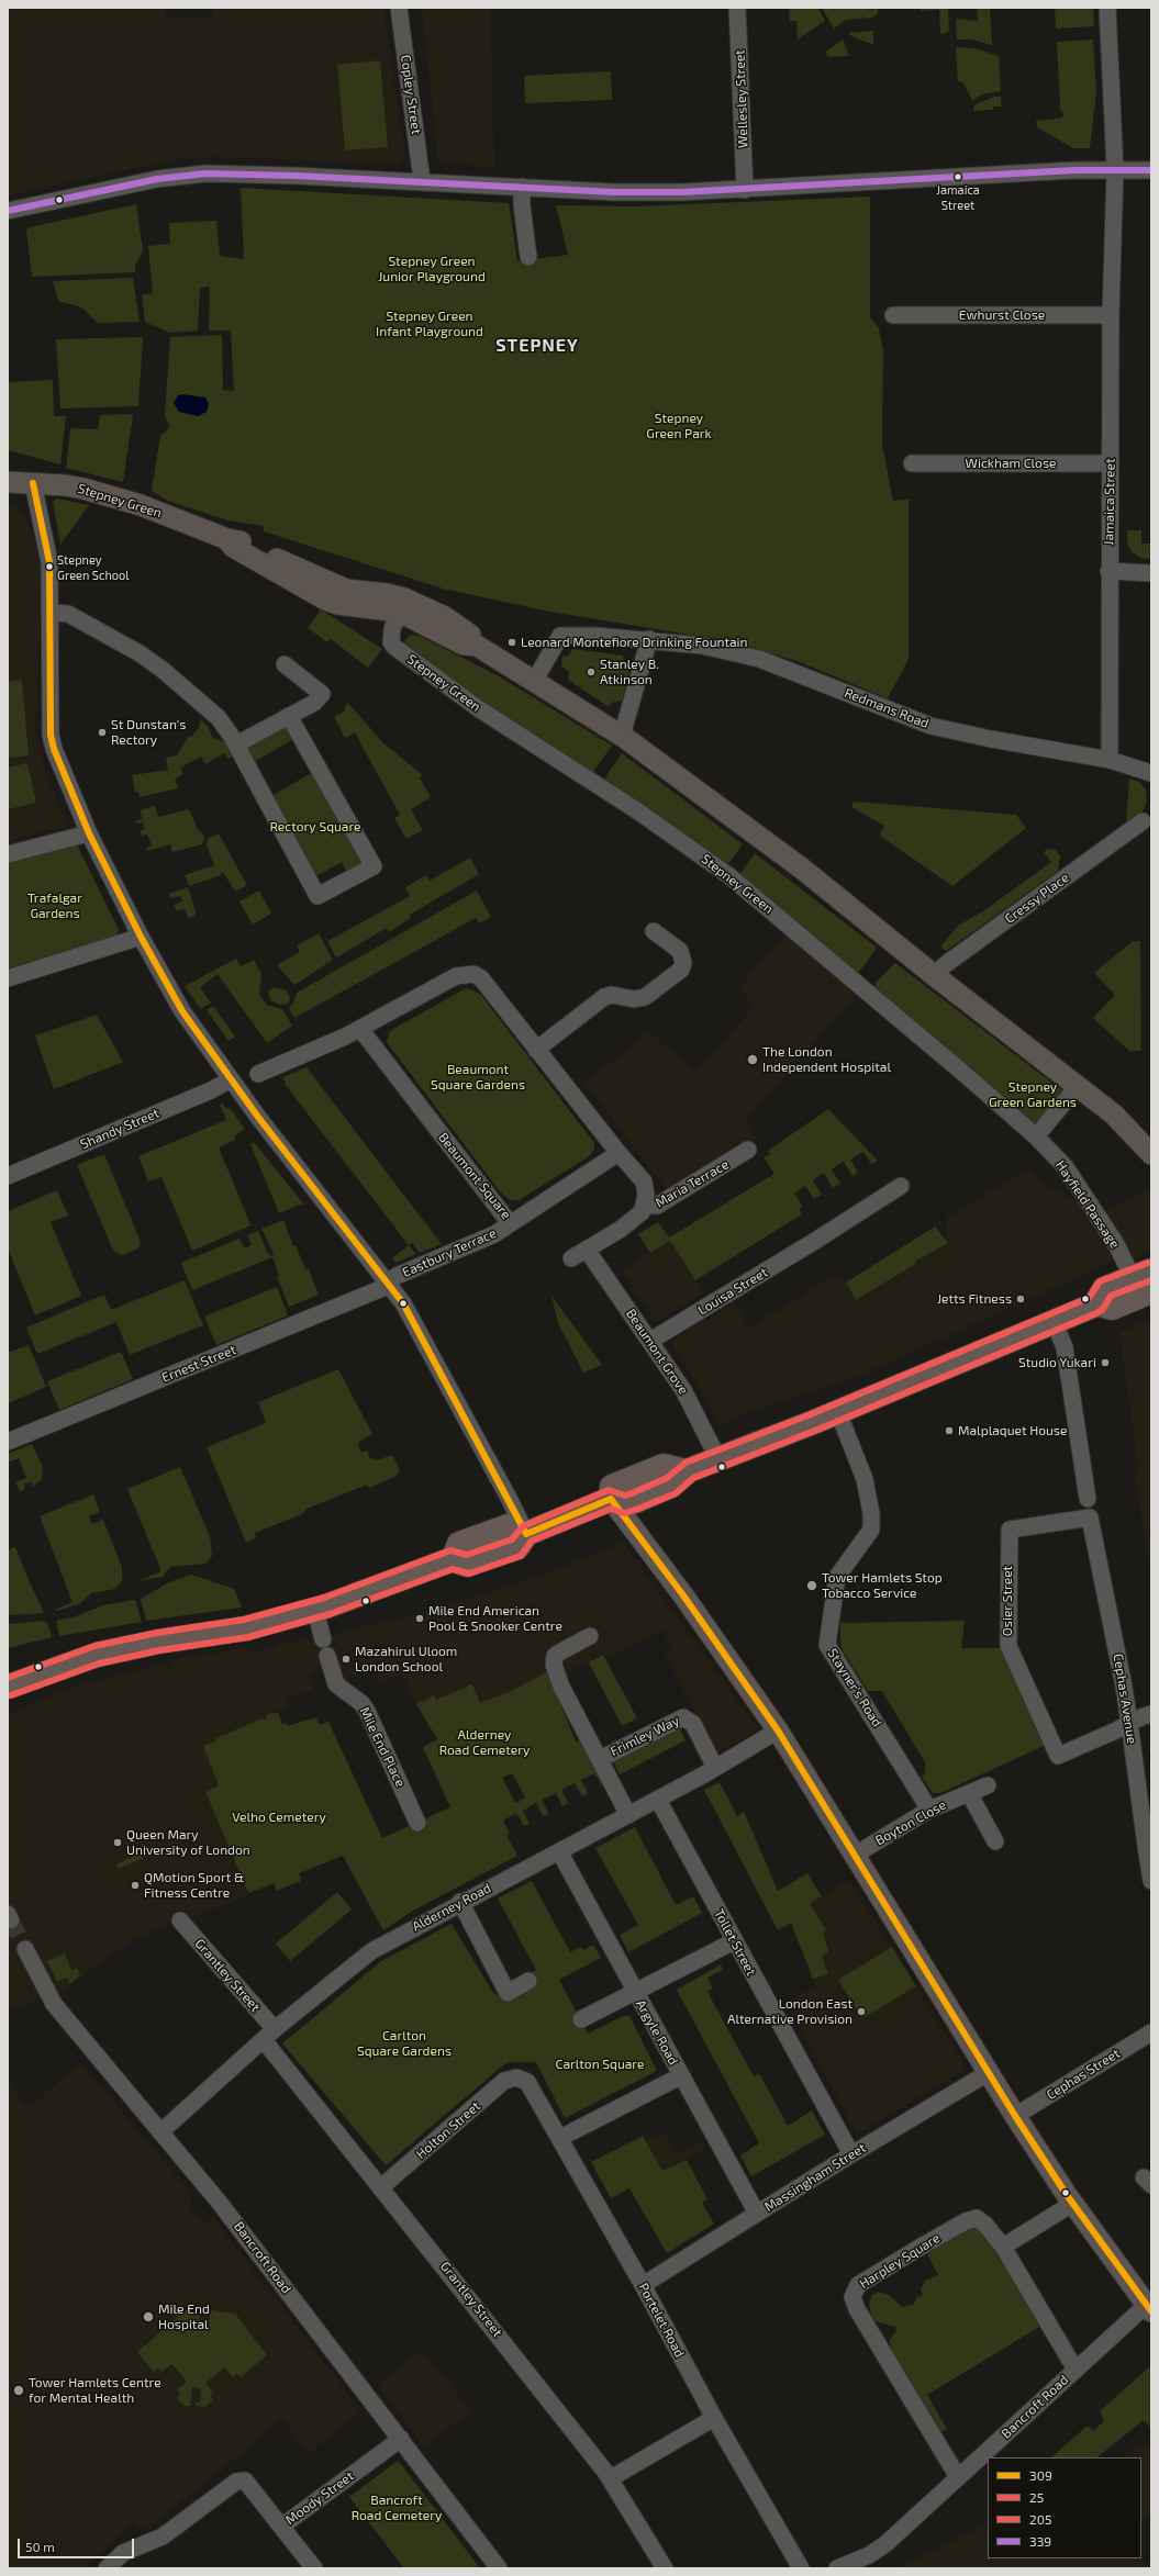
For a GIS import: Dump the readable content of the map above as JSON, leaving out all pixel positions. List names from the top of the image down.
{
  "streets": {
    "main road": ["Stepney Green"],
    "street": [
      "Copley Street",
      "Wellesley Street",
      "Ewhurst Close",
      "Wickham Close",
      "Jamaica Street",
      "Redmans Road",
      "Cressy Place",
      "Shandy Street",
      "Beaumont Square",
      "Maria Terrace",
      "Hayfield Passage",
      "Eastbury Terrace",
      "Louisa Street",
      "Beaumont Grove",
      "Ernest Street",
      "Osier Street",
      "Stayner's Road",
      "Cephas Avenue",
      "Frimley Way",
      "Mile End Place",
      "Boyton Close",
      "Alderney Road",
      "Tollet Street",
      "Grantley Street",
      "Argyle Road",
      "Cephas Street",
      "Holton Street",
      "Massingham Street",
      "Bancroft Road",
      "Harpley Square",
      "Portelet Road",
      "Moody Street"
    ]
  },
  "crossings": [
    ["Ewhurst Close", "Jamaica Street"],
    ["Wickham Close", "Jamaica Street"],
    ["Stepney Green", "Redmans Road"],
    ["Stepney Green", "Cressy Place"],
    ["Stepney Green", "Hayfield Passage"],
    ["Jamaica Street", "Redmans Road"],
    ["Beaumont Square", "Eastbury Terrace"],
    ["Maria Terrace", "Beaumont Grove"],
    ["Eastbury Terrace", "Ernest Street"],
    ["Louisa Street", "Beaumont Grove"],
    ["Osier Street", "Cephas Avenue"],
    ["Stayner's Road", "Boyton Close"],
    ["Frimley Way", "Alderney Road"],
    ["Alderney Road", "Tollet Street"],
    ["Alderney Road", "Grantley Street"],
    ["Alderney Road", "Argyle Road"],
    ["Alderney Road", "Bancroft Road"],
    ["Tollet Street", "Massingham Street"],
    ["Grantley Street", "Holton Street"],
    ["Argyle Road", "Massingham Street"],
    ["Holton Street", "Portelet Road"],
    ["Massingham Street", "Portelet Road"],
    ["Bancroft Road", "Harpley Square"],
    ["Bancroft Road", "Moody Street"]
  ],
  "districts": ["STEPNEY"],
  "parks": [
    "Stepney Green Junior Playground",
    "Stepney Green Infant Playground",
    "Stepney Green Park",
    "Rectory Square",
    "Trafalgar Gardens",
    "Beaumont Square Gardens",
    "Stepney Green Gardens",
    "Alderney Road Cemetery",
    "Velho Cemetery",
    "Carlton Square Gardens",
    "Carlton Square",
    "Bancroft Road Cemetery"
  ],
  "places": [
    "Jamaica Street",
    "Stepney Green School",
    "Leonard Montefiore Drinking Fountain",
    "Stanley B. Atkinson",
    "St Dunstan's Rectory",
    "The London Independent Hospital",
    "Jetts Fitness",
    "Studio Yukari",
    "Malplaquet House",
    "Tower Hamlets Stop Tobacco Service",
    "Mile End American Pool & Snooker Centre",
    "Mazahirul Uloom London School",
    "Queen Mary University of London",
    "QMotion Sport & Fitness Centre",
    "London East Alternative Provision",
    "Mile End Hospital",
    "Tower Hamlets Centre for Mental Health"
  ],
  "lines": [
    "transit line 339",
    "transit line 309",
    "transit line 205",
    "transit line 25"
  ],
  "legend": [
    "309",
    "25",
    "205",
    "339"
  ],
  "scale_bar": "50 m"
}
